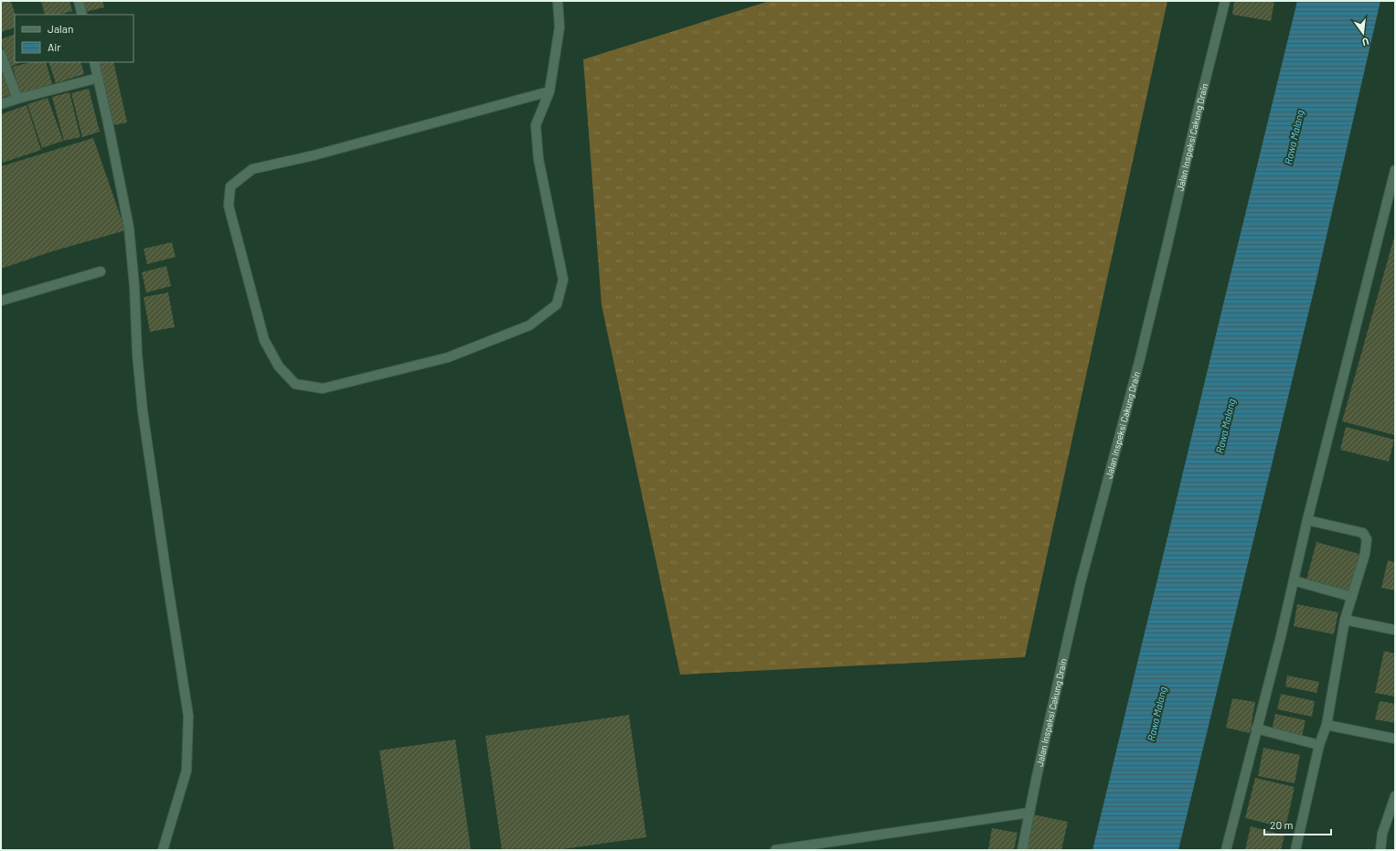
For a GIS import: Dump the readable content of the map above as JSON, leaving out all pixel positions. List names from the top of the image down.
{
  "streets": {
    "street": ["Jalan Inspeksi Cakung Drain"]
  },
  "water": ["Rawa Malang"],
  "legend": ["Jalan", "Air"],
  "scale_bar": "20 m",
  "north": "bottom"
}
